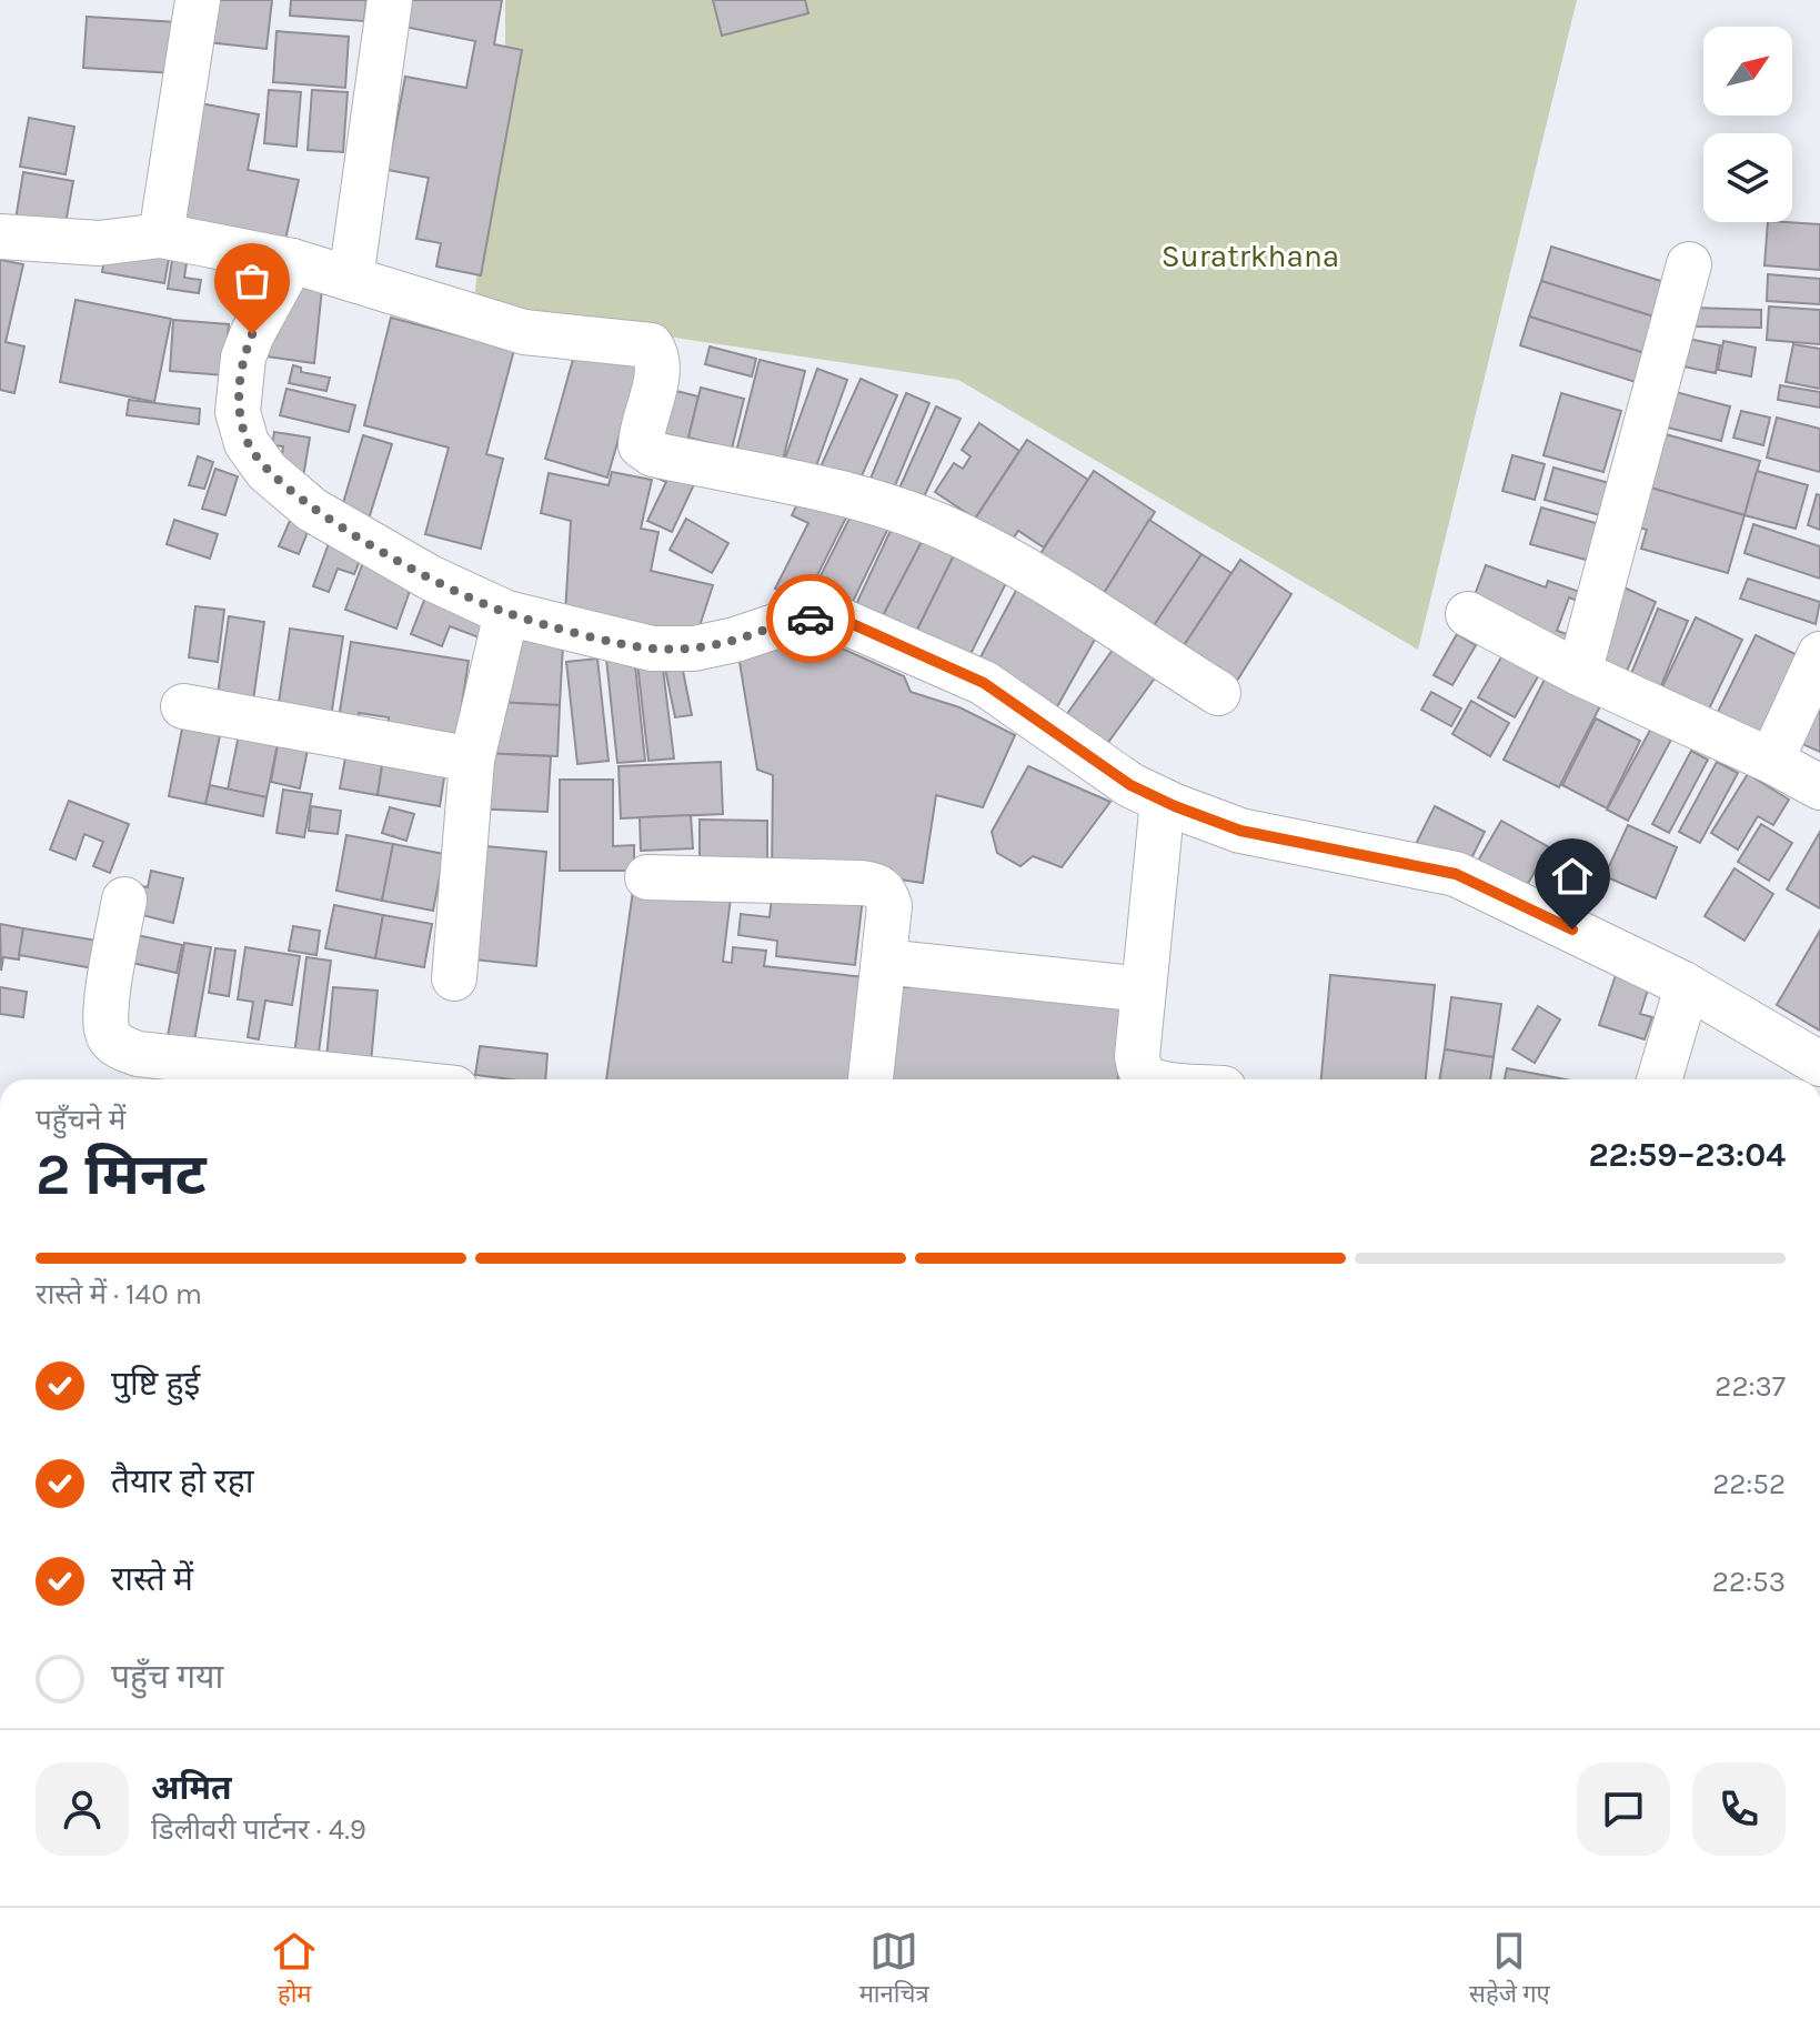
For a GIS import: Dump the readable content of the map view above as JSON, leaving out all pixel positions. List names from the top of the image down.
{
  "parks": ["Suratrkhana"],
  "north": "top right",
  "page": {
    "heading": ["2 मिनट", "पहुँचने में", "22:59–23:04"],
    "panel": ["अमित", "डिलीवरी पार्टनर · 4.9"],
    "bar": "रास्ते में · 140 m",
    "list": [
      ["पुष्टि हुई", "22:37"],
      ["तैयार हो रहा", "22:52"],
      ["रास्ते में", "22:53"],
      "पहुँच गया"
    ],
    "tabs": ["होम", "मानचित्र", "सहेजे गए"]
  }
}
